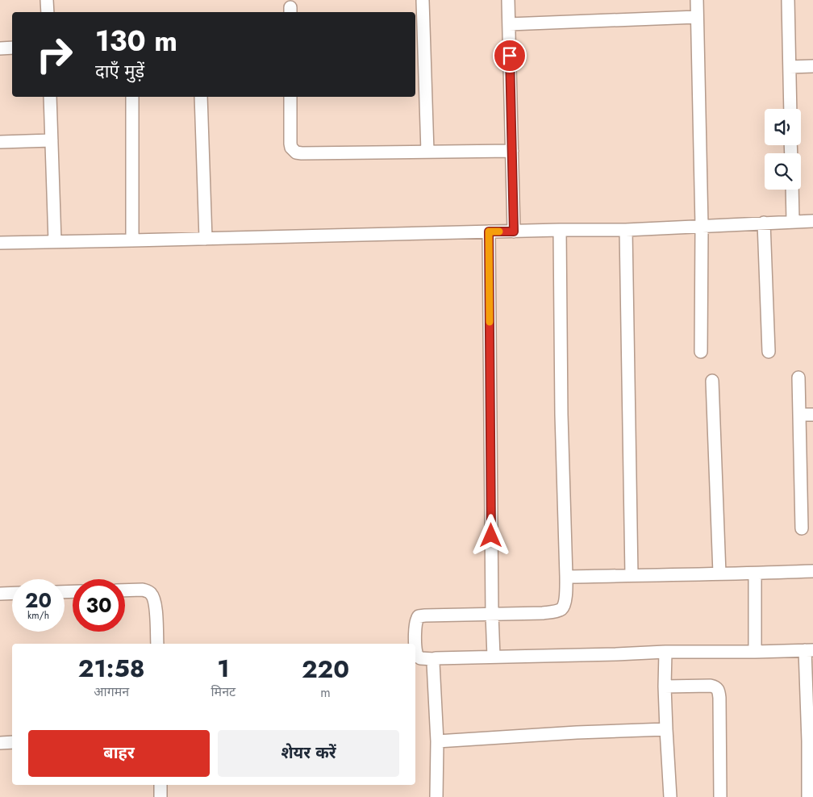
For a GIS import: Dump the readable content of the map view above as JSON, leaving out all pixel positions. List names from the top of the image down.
{
  "page": {
    "turn": ["130 m", "दाएँ मुड़ें"],
    "speed": "20 km/h",
    "limit": "30",
    "eta": [
      "21:58",
      "आगमन",
      "1",
      "मिनट",
      "220",
      "m"
    ],
    "buttons": ["बाहर", "शेयर करें"]
  }
}
